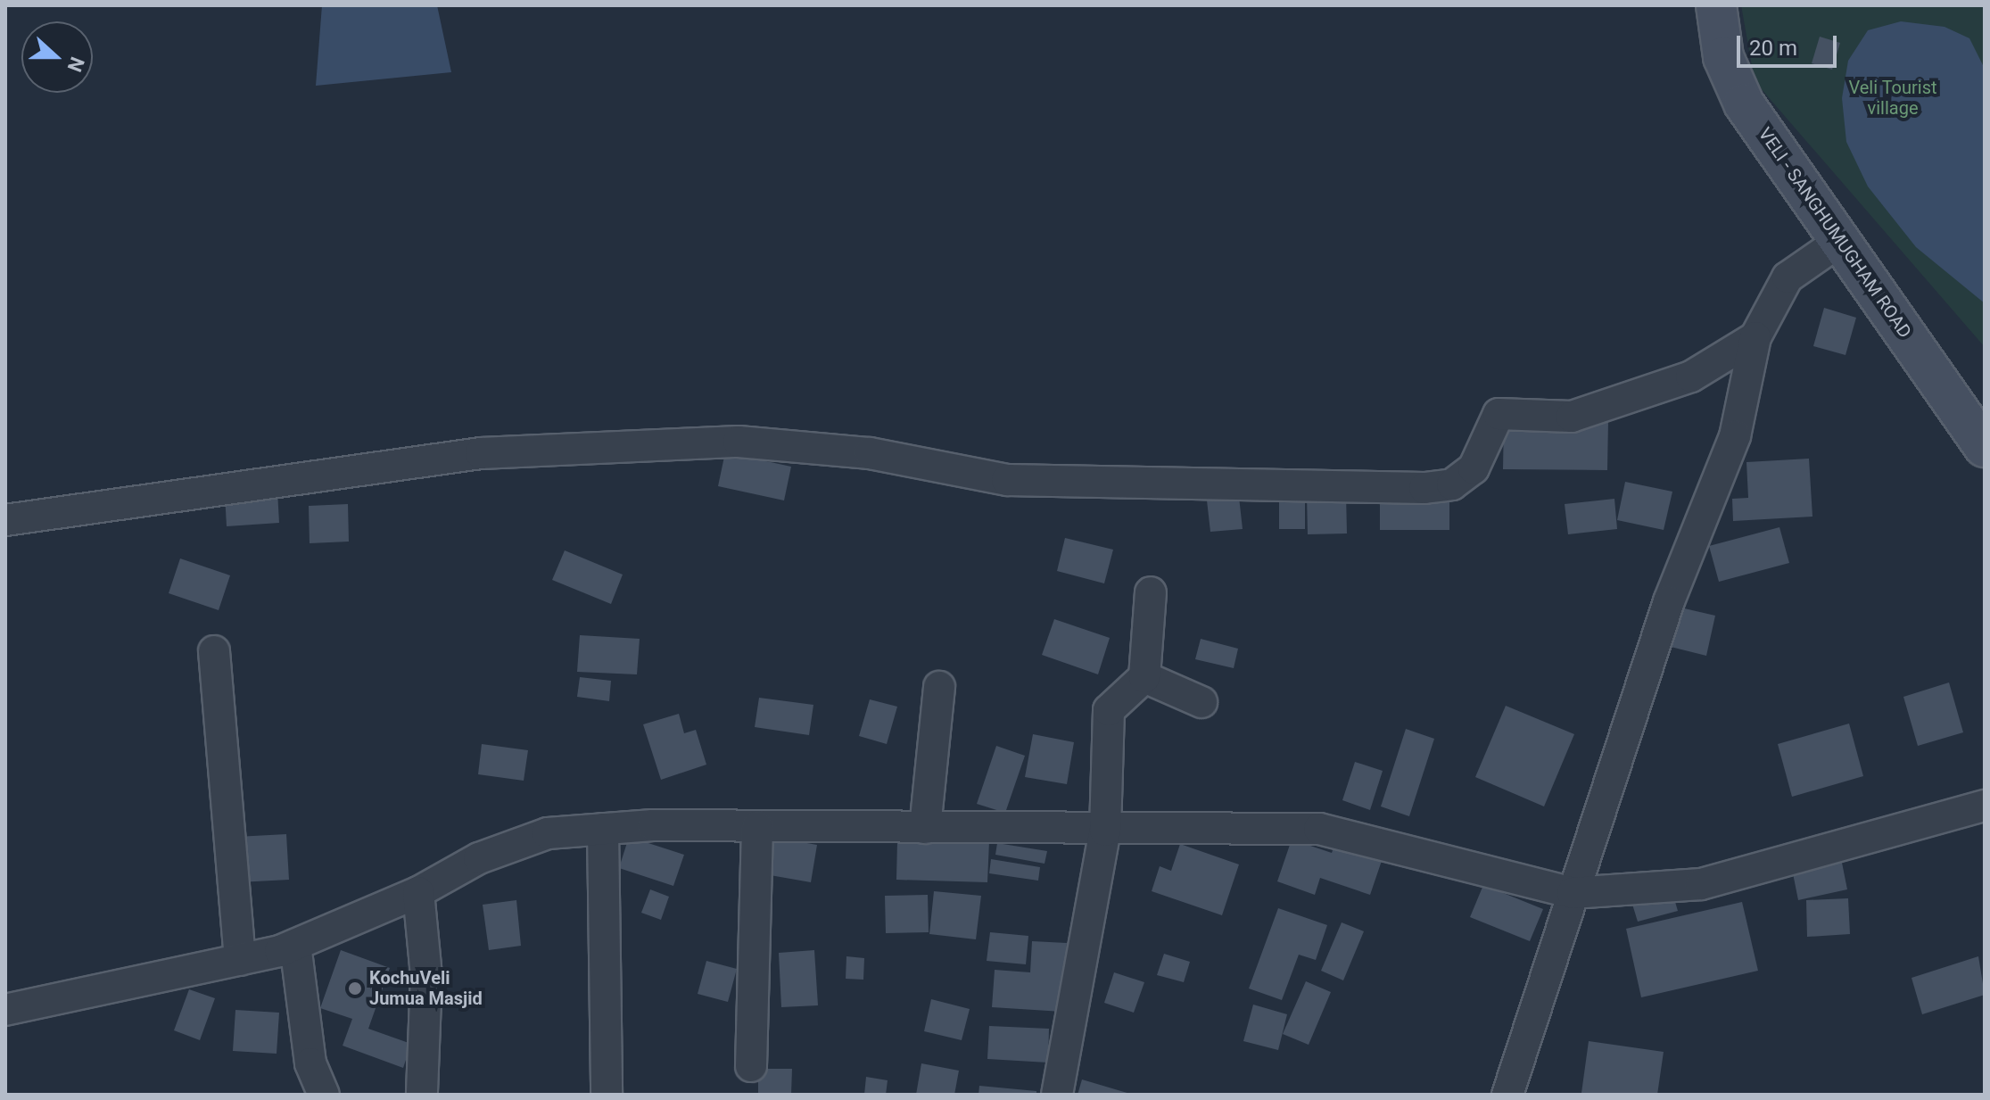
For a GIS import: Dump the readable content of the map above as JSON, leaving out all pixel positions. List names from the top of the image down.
{
  "streets": {
    "main road": ["VELI - SANGHUMUGHAM ROAD"]
  },
  "parks": ["Veli Tourist village"],
  "places": ["KochuVeli Jumua Masjid"],
  "scale_bar": "20 m",
  "north": "right"
}
